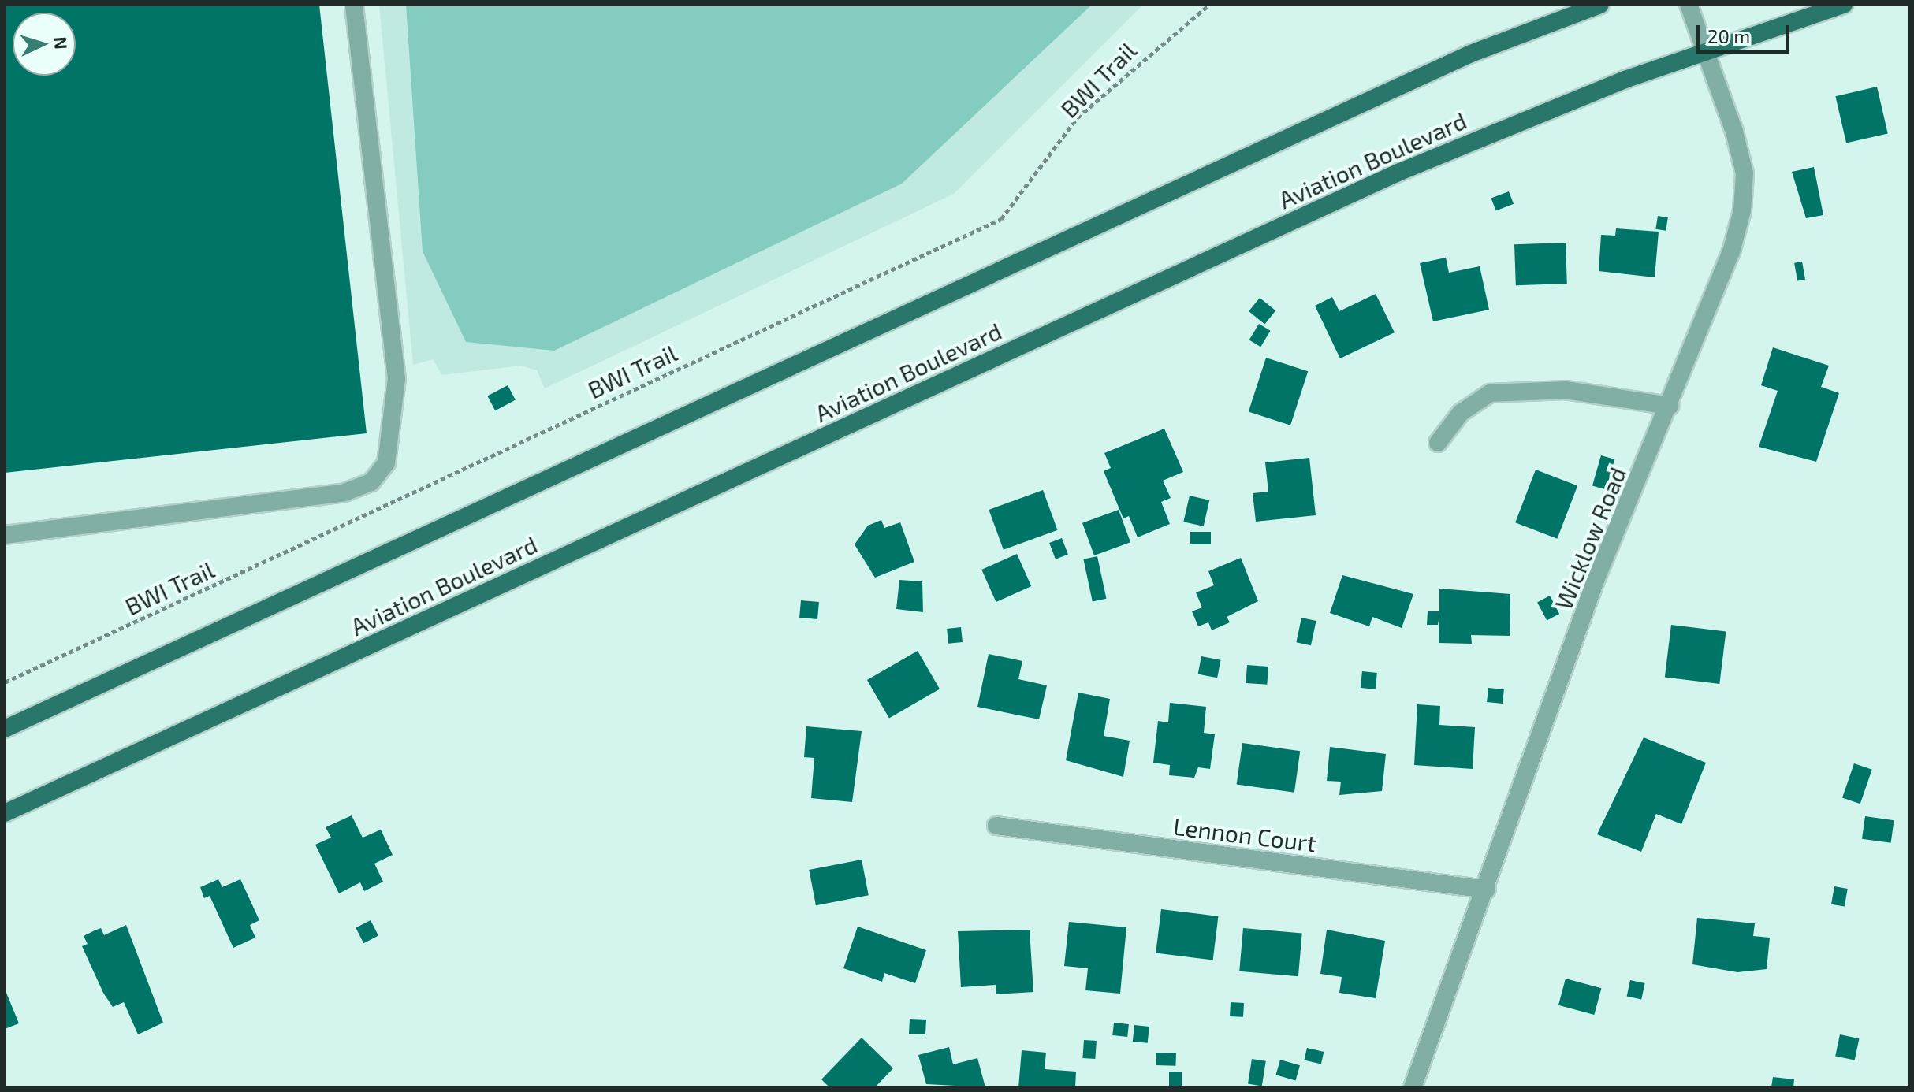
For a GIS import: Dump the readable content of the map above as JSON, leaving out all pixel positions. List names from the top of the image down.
{
  "streets": {
    "main road": ["Aviation Boulevard"],
    "street": ["Wicklow Road", "Lennon Court"],
    "path": ["BWI Trail"]
  },
  "crossings": [
    ["Aviation Boulevard", "Wicklow Road"],
    ["Wicklow Road", "Lennon Court"]
  ],
  "scale_bar": "20 m",
  "north": "right"
}
